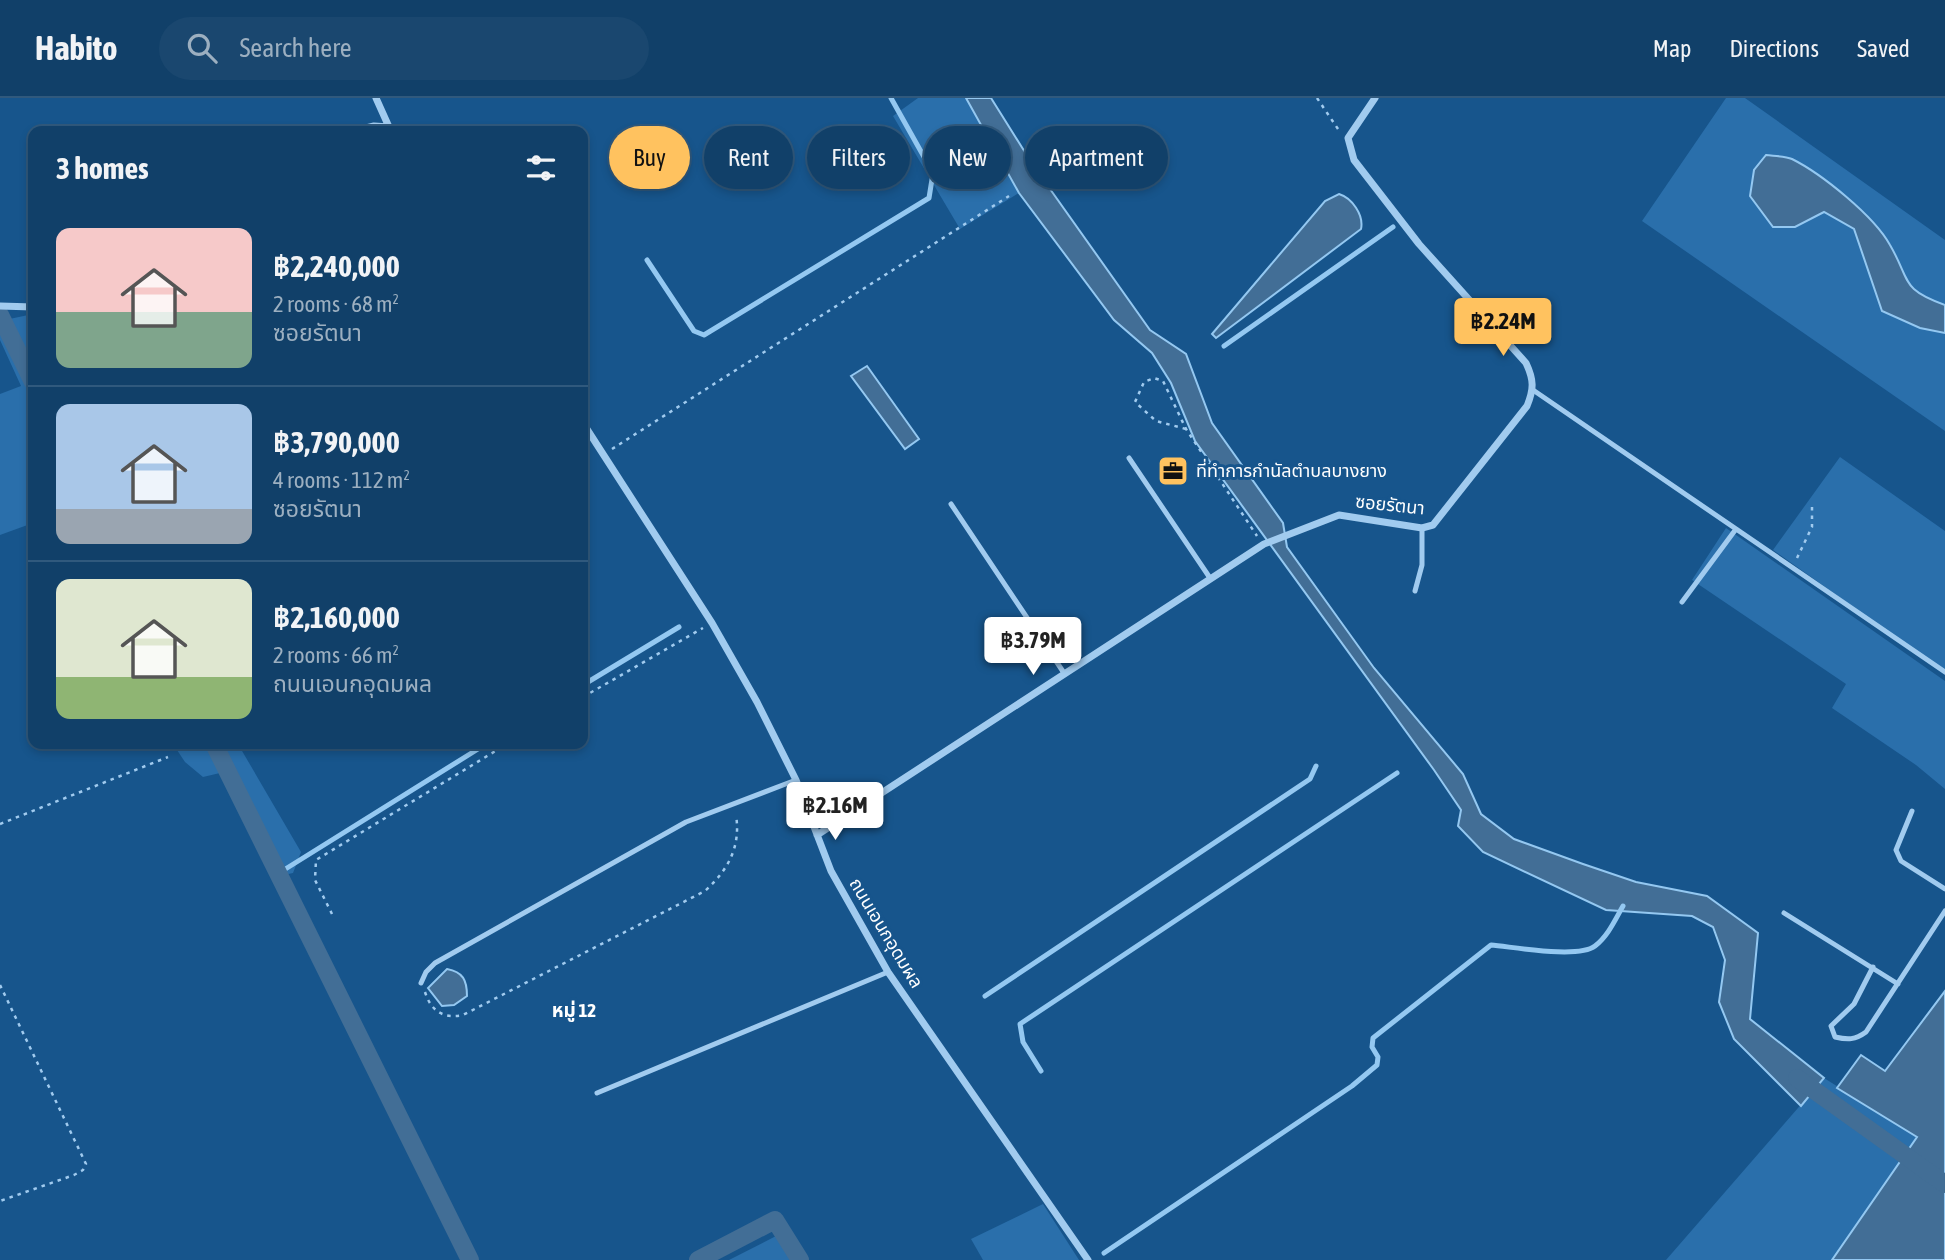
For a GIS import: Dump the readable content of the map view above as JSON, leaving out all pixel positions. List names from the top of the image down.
{
  "streets": {
    "street": ["ซอยรัตนา", "ถนนเอนกอุดมผล"]
  },
  "crossings": [
    ["ซอยรัตนา", "ถนนเอนกอุดมผล"]
  ],
  "districts": ["หมู่ 12"],
  "places": {
    "office": ["ที่ทำการกำนัลตำบลบางยาง"]
  },
  "page": {
    "header": "Habito",
    "search": "Search here",
    "nav": ["Map", "Directions", "Saved"],
    "chip": [
      "Buy",
      "Rent",
      "Filters",
      "New",
      "Apartment"
    ],
    "heading": "3 homes",
    "list": [
      {
        "name": "฿2,240,000",
        "note": "2 rooms · 68 m² · ซอยรัตนา"
      },
      {
        "name": "฿3,790,000",
        "note": "4 rooms · 112 m² · ซอยรัตนา"
      },
      {
        "name": "฿2,160,000",
        "note": "2 rooms · 66 m² · ถนนเอนกอุดมผล"
      }
    ],
    "price": ["฿2.24M", "฿3.79M", "฿2.16M"]
  }
}
